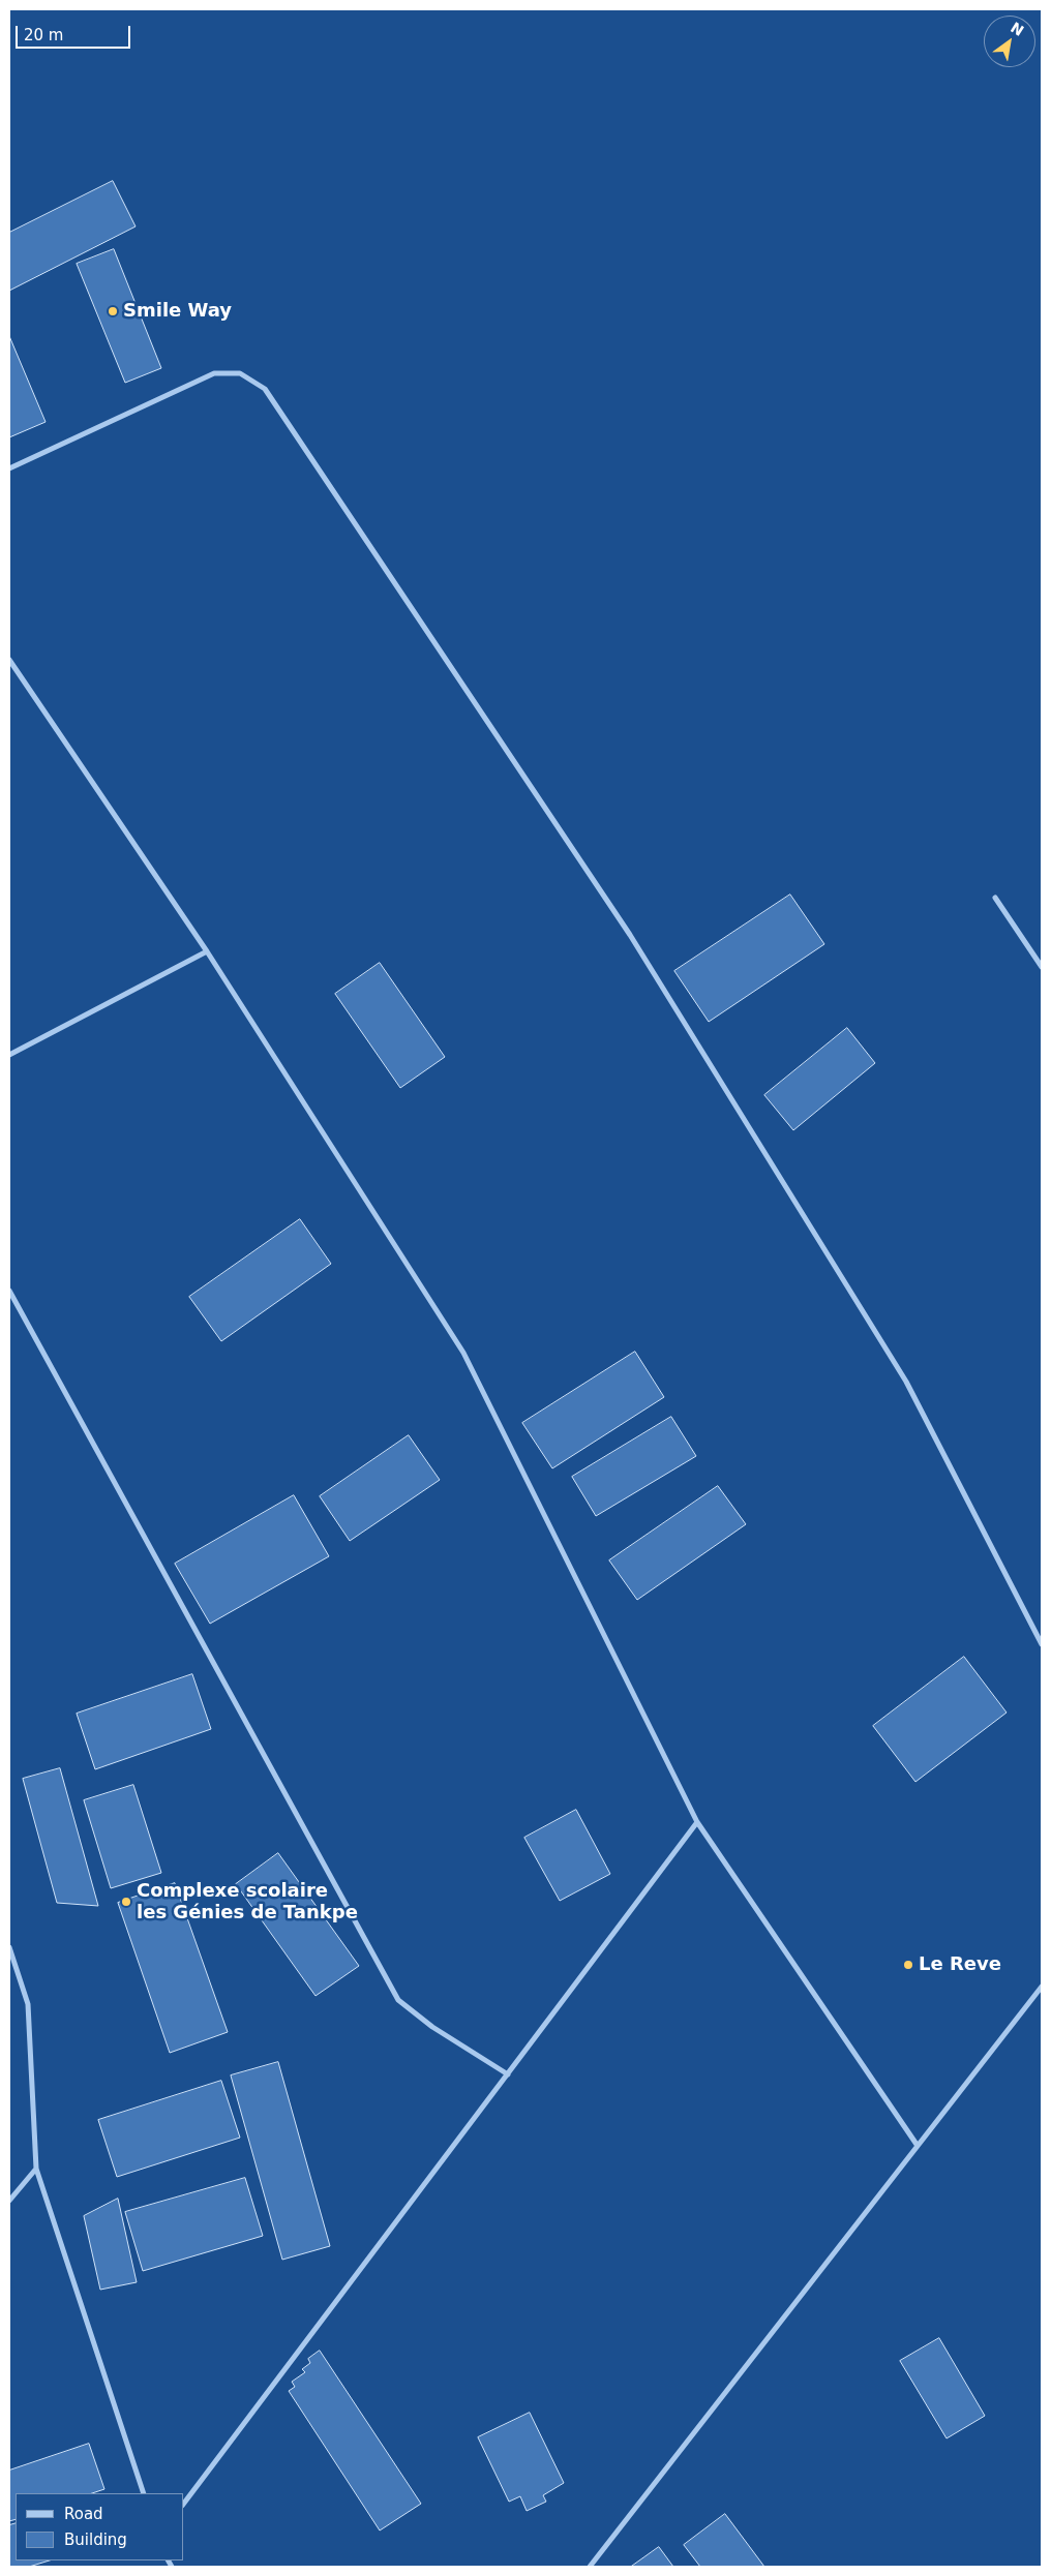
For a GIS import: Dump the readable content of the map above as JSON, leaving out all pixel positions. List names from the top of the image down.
{
  "places": ["Smile Way", "Complexe scolaire les Génies de Tankpe", "Le Reve"],
  "legend": ["Road", "Building"],
  "scale_bar": "20 m",
  "north": "top right"
}
